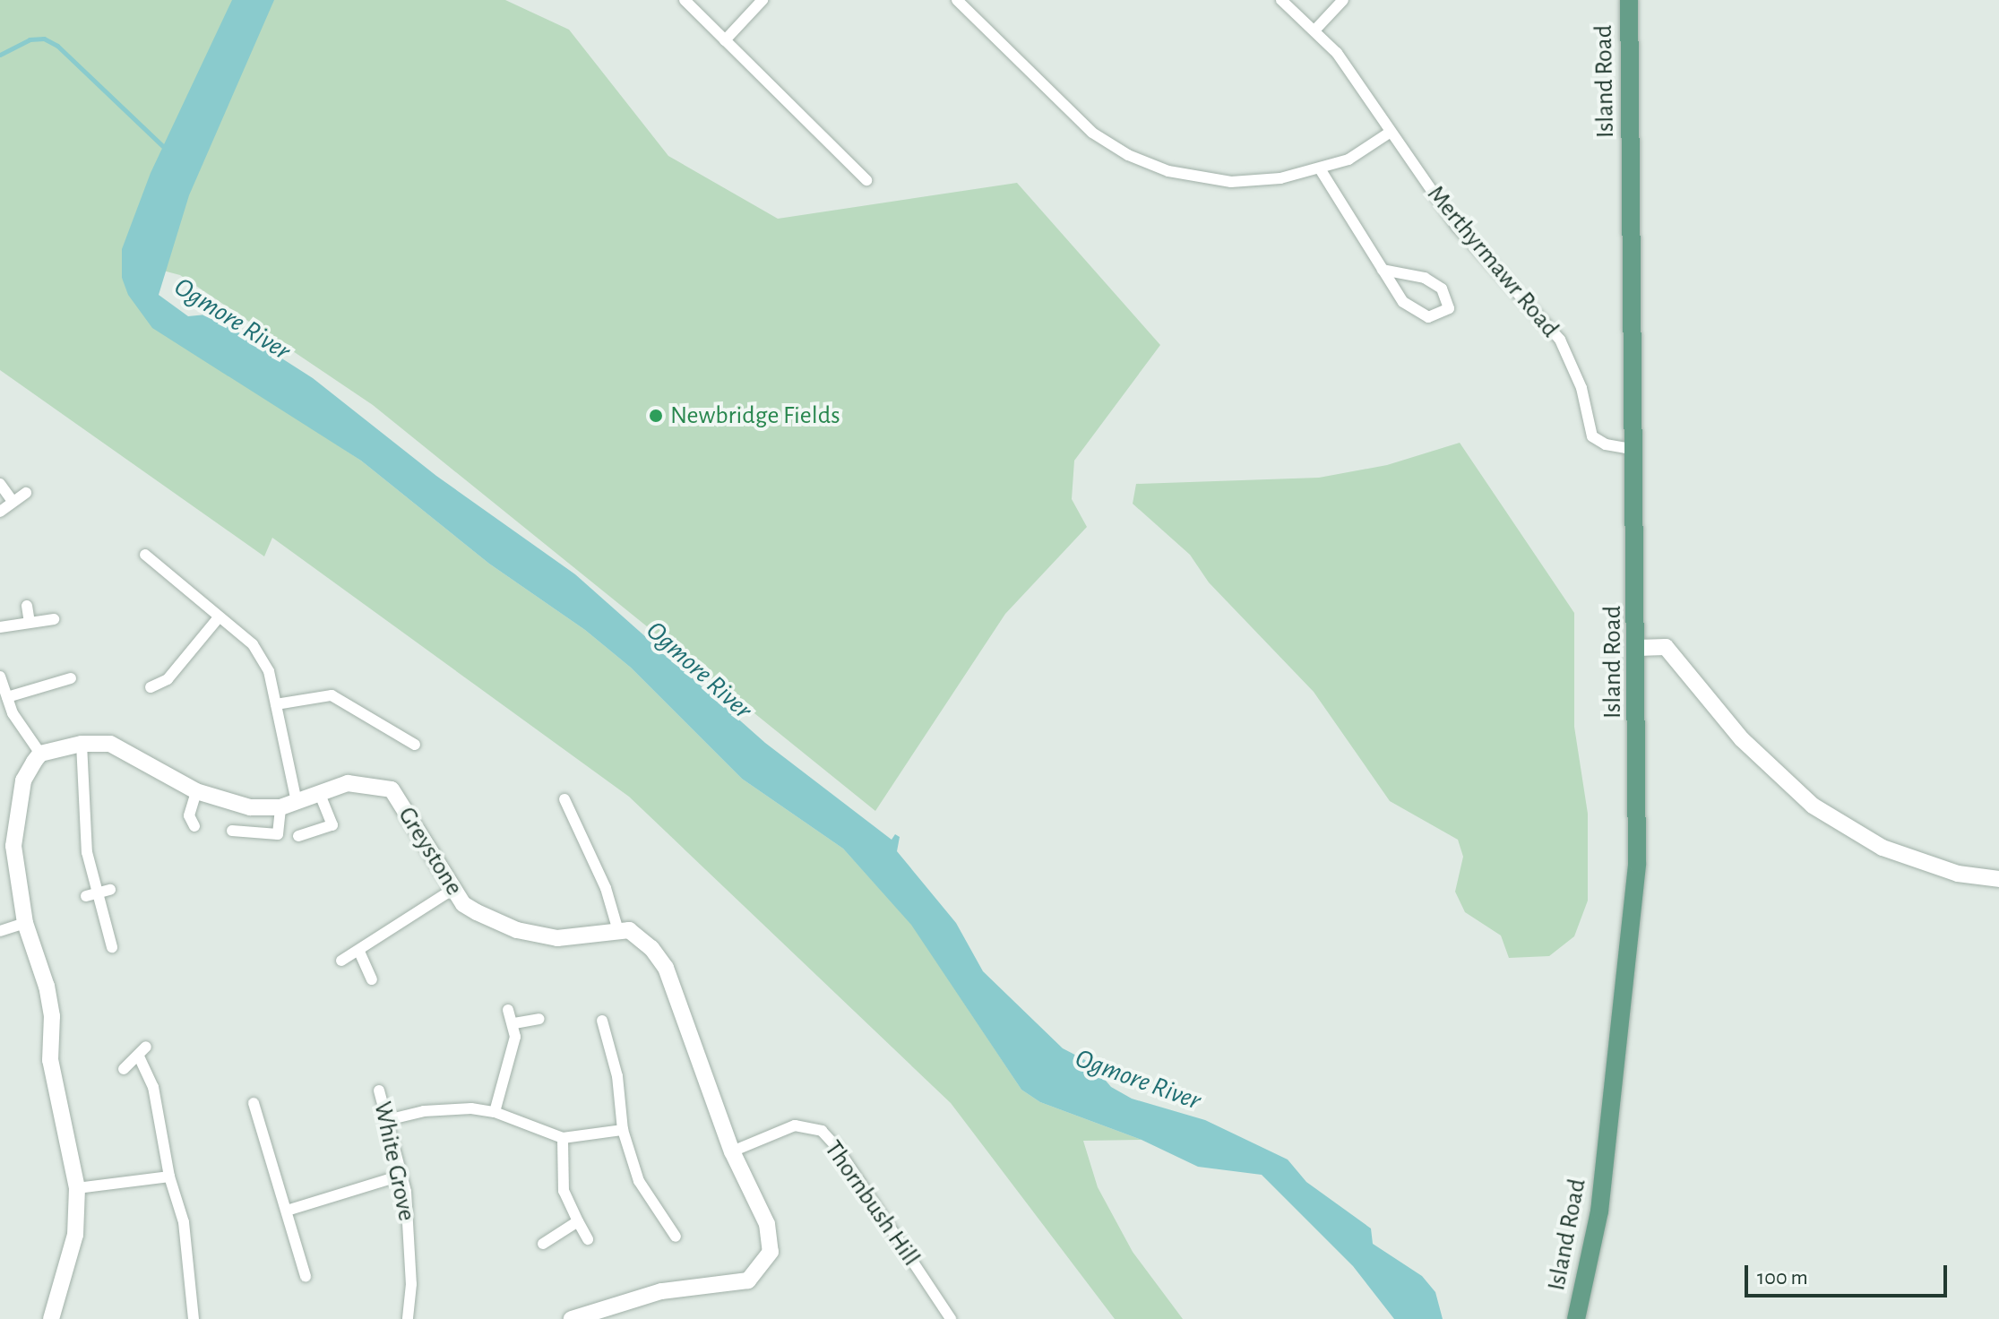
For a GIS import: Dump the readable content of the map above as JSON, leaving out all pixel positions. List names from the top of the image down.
{
  "streets": {
    "main road": ["Island Road"],
    "street": [
      "Merthyrmawr Road",
      "Greystone",
      "White Grove",
      "Thornbush Hill"
    ]
  },
  "crossings": [
    ["Island Road", "Merthyrmawr Road"]
  ],
  "water": ["Ogmore River"],
  "places": ["Newbridge Fields"],
  "scale_bar": "100 m"
}
